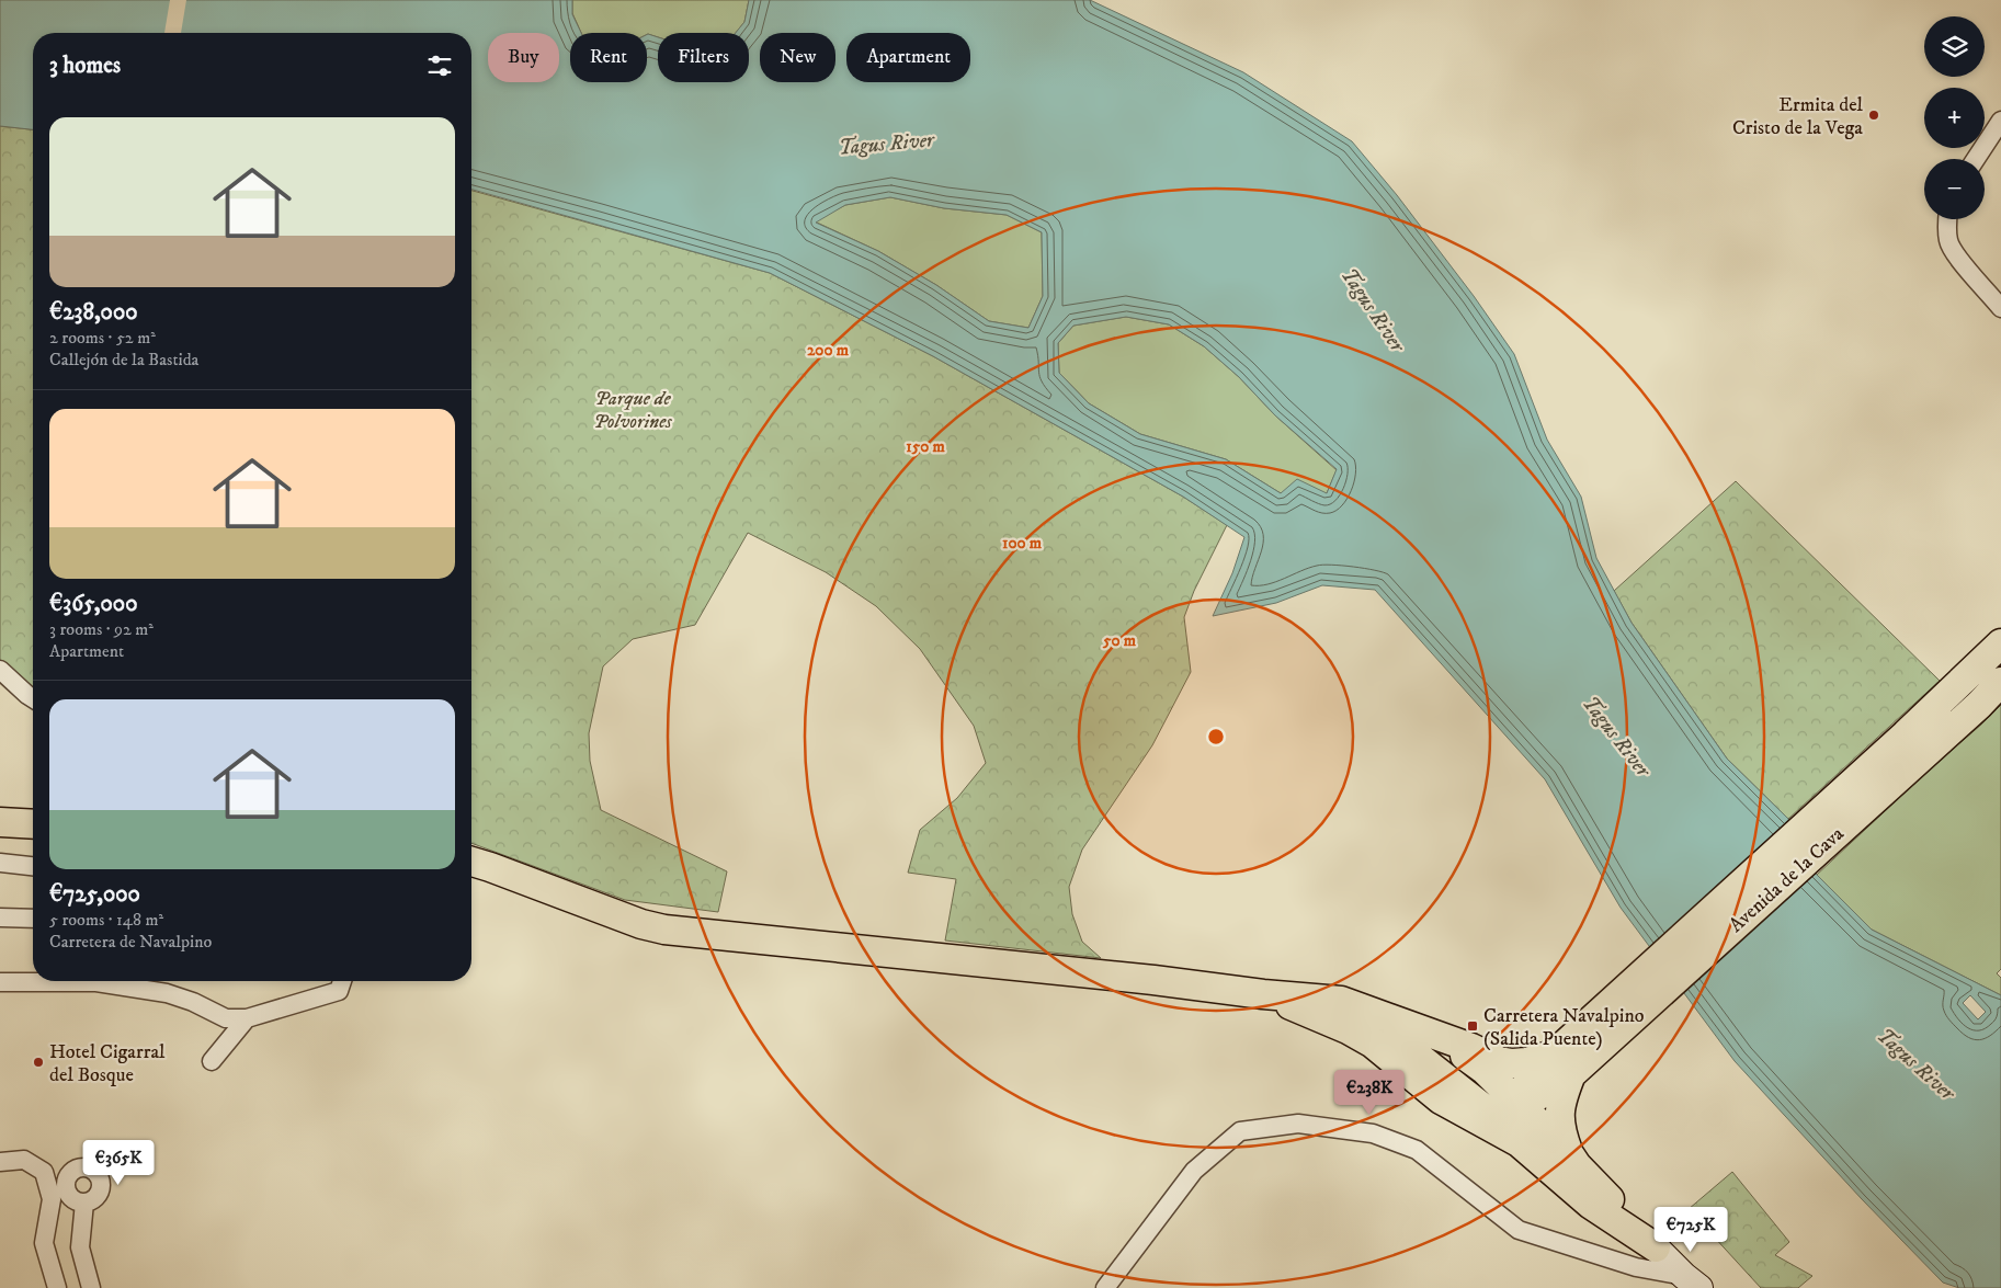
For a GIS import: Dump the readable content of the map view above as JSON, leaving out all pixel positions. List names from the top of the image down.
{
  "streets": {
    "main road": ["Avenida de la Cava"]
  },
  "water": ["Tagus River"],
  "parks": ["Parque de Polvorines"],
  "places": {
    "other": ["Ermita del Cristo de la Vega", "Hotel Cigarral del Bosque"],
    "transit": ["Carretera Navalpino (Salida Puente)"]
  },
  "page": {
    "map_buttons": ["+", "−"],
    "chip": [
      "Buy",
      "Rent",
      "Filters",
      "New",
      "Apartment"
    ],
    "heading": "3 homes",
    "list": [
      {
        "name": "€238,000",
        "note": "2 rooms · 52 m² · Callejón de la Bastida"
      },
      {
        "name": "€365,000",
        "note": "3 rooms · 92 m² · Apartment"
      },
      {
        "name": "€725,000",
        "note": "5 rooms · 148 m² · Carretera de Navalpino"
      }
    ],
    "price": ["€238K", "€365K", "€725K"]
  },
  "rings": [
    "200 m",
    "150 m",
    "100 m",
    "50 m"
  ]
}
